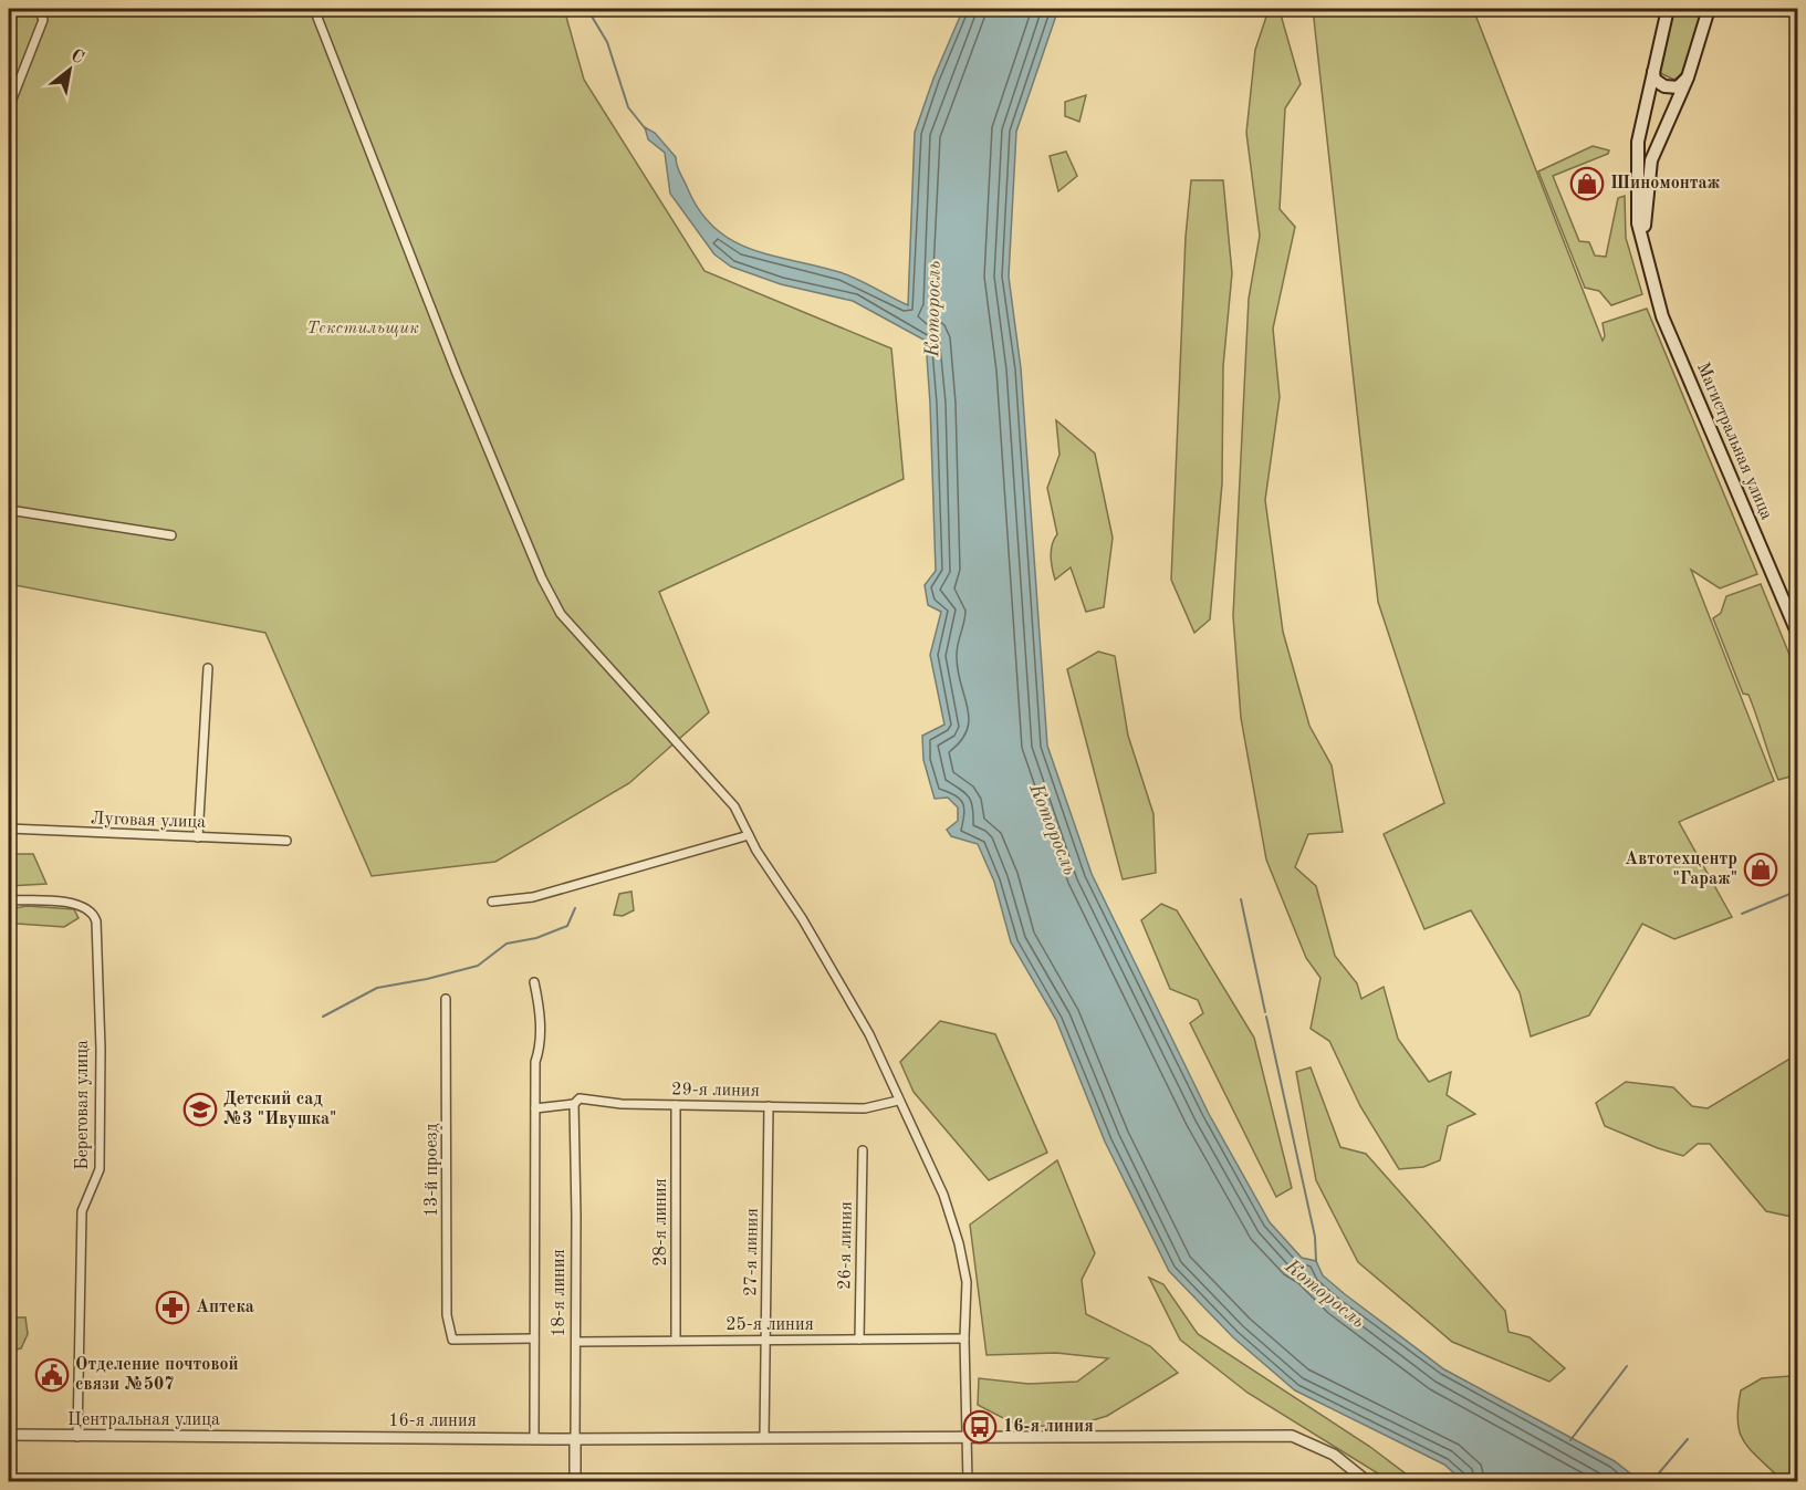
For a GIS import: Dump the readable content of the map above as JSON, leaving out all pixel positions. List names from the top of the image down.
{
  "streets": {
    "main road": ["Магистральная улица"],
    "street": [
      "Луговая улица",
      "29-я линия",
      "Береговая улица",
      "13-й проезд",
      "28-я линия",
      "26-я линия",
      "27-я линия",
      "18-я линия",
      "25-я линия",
      "Центральная улица",
      "16-я линия"
    ]
  },
  "crossings": [
    ["29-я линия", "28-я линия"],
    ["29-я линия", "27-я линия"],
    ["29-я линия", "18-я линия"],
    ["Береговая улица", "Центральная улица"],
    ["28-я линия", "25-я линия"],
    ["26-я линия", "25-я линия"],
    ["27-я линия", "25-я линия"],
    ["27-я линия", "16-я линия"],
    ["18-я линия", "25-я линия"],
    ["18-я линия", "16-я линия"],
    ["Центральная улица", "16-я линия"]
  ],
  "water": ["Которосль"],
  "parks": ["Текстильщик"],
  "places": {
    "shop": ["Шиномонтаж", "Автотехцентр \"Гараж\""],
    "school or university": ["Детский сад №3 \"Ивушка\""],
    "pharmacy": ["Аптека"],
    "public building": ["Отделение почтовой связи №507"],
    "bus stop": ["16-я линия"]
  },
  "north": "top right"
}
